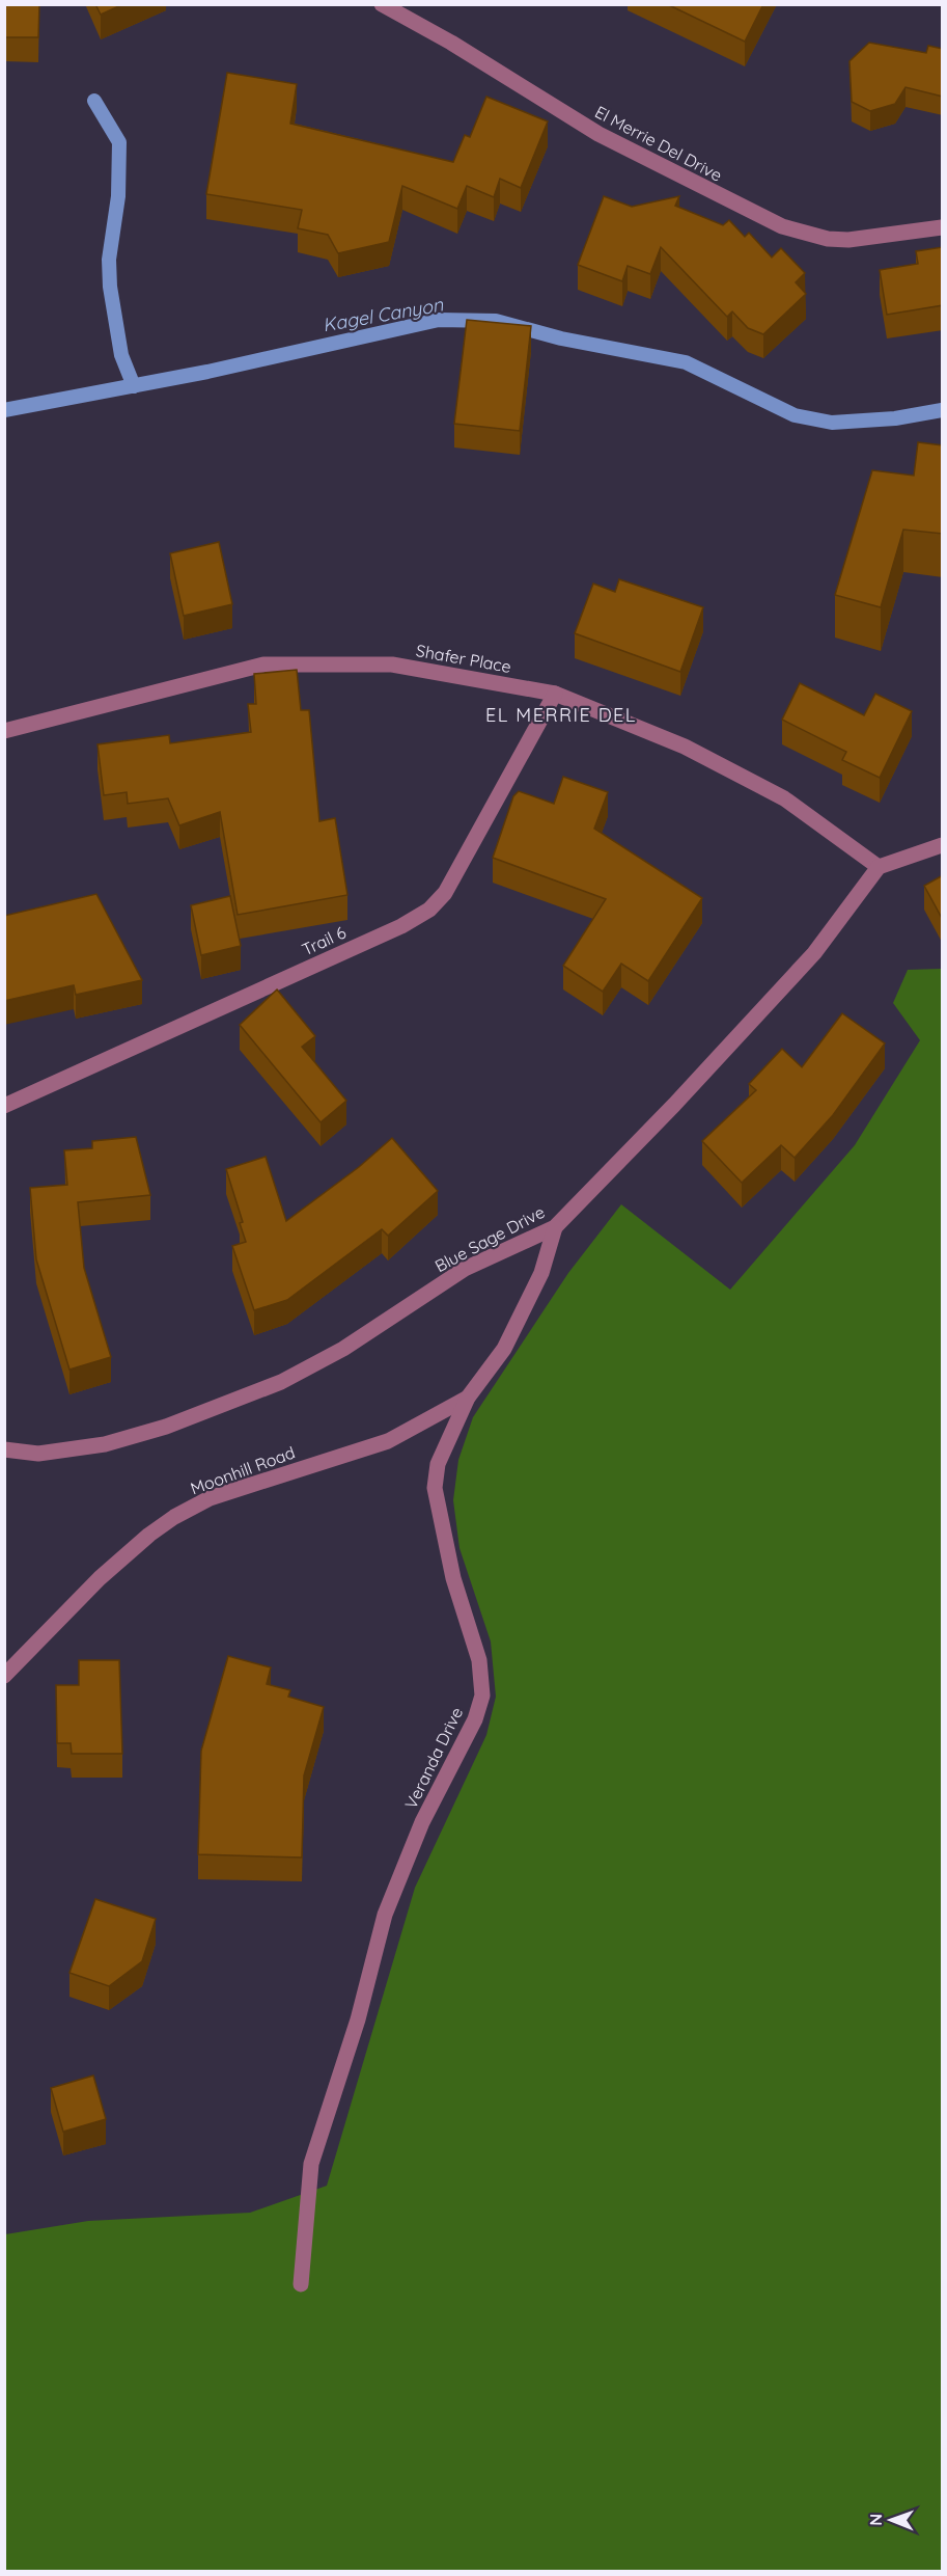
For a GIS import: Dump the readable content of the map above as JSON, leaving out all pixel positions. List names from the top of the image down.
{
  "streets": {
    "street": [
      "El Merrie Del Drive",
      "Shafer Place",
      "Trail 6",
      "Blue Sage Drive",
      "Moonhill Road",
      "Veranda Drive"
    ]
  },
  "crossings": [
    ["Shafer Place", "Trail 6"],
    ["Shafer Place", "Blue Sage Drive"],
    ["Blue Sage Drive", "Veranda Drive"],
    ["Moonhill Road", "Veranda Drive"]
  ],
  "districts": ["EL MERRIE DEL"],
  "water": ["Kagel Canyon"],
  "north": "left"
}
